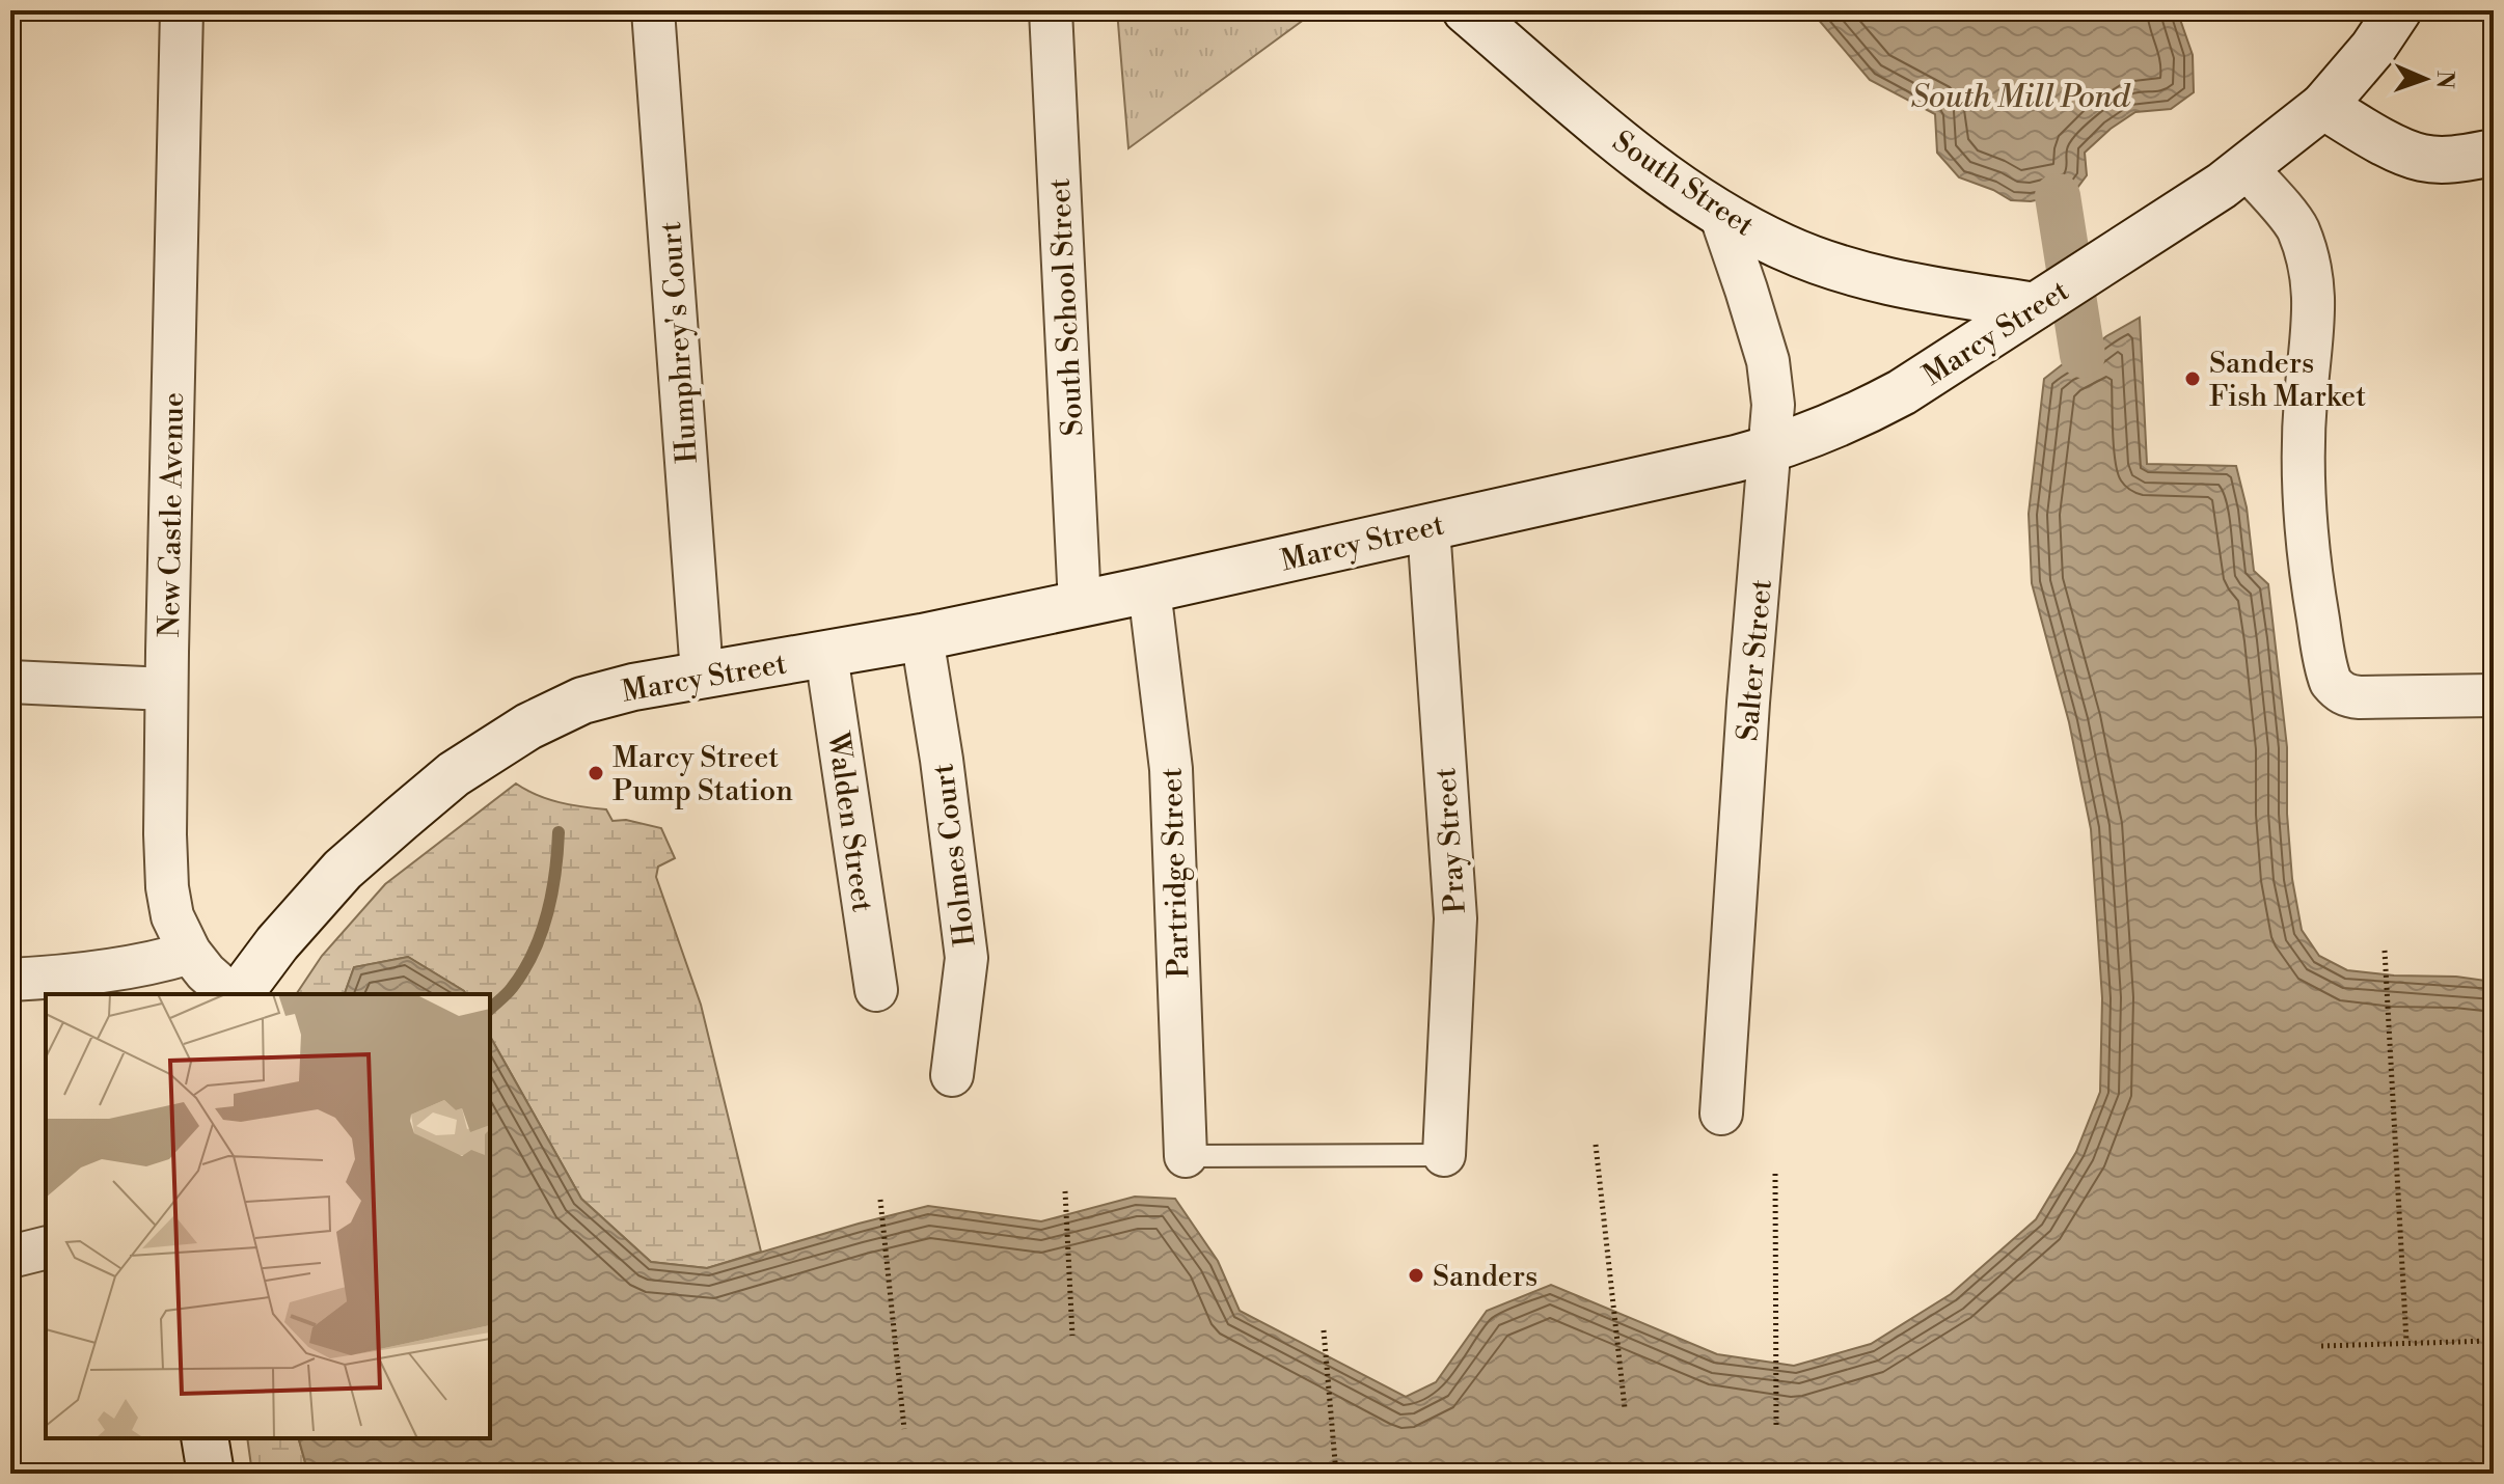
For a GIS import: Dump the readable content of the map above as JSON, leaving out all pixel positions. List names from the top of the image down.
{
  "streets": {
    "main road": ["South Street", "Marcy Street"],
    "street": [
      "South School Street",
      "Humphrey's Court",
      "New Castle Avenue",
      "Salter Street",
      "Walden Street",
      "Pray Street",
      "Holmes Court",
      "Partridge Street"
    ]
  },
  "crossings": [
    ["South Street", "Marcy Street"],
    ["South Street", "Salter Street"],
    ["South School Street", "Marcy Street"],
    ["Marcy Street", "Humphrey's Court"],
    ["Marcy Street", "Salter Street"],
    ["Marcy Street", "Walden Street"],
    ["Marcy Street", "Pray Street"],
    ["Marcy Street", "Holmes Court"],
    ["Marcy Street", "Partridge Street"]
  ],
  "water": ["South Mill Pond"],
  "places": ["Sanders Fish Market", "Marcy Street Pump Station", "Sanders"],
  "north": "right"
}
